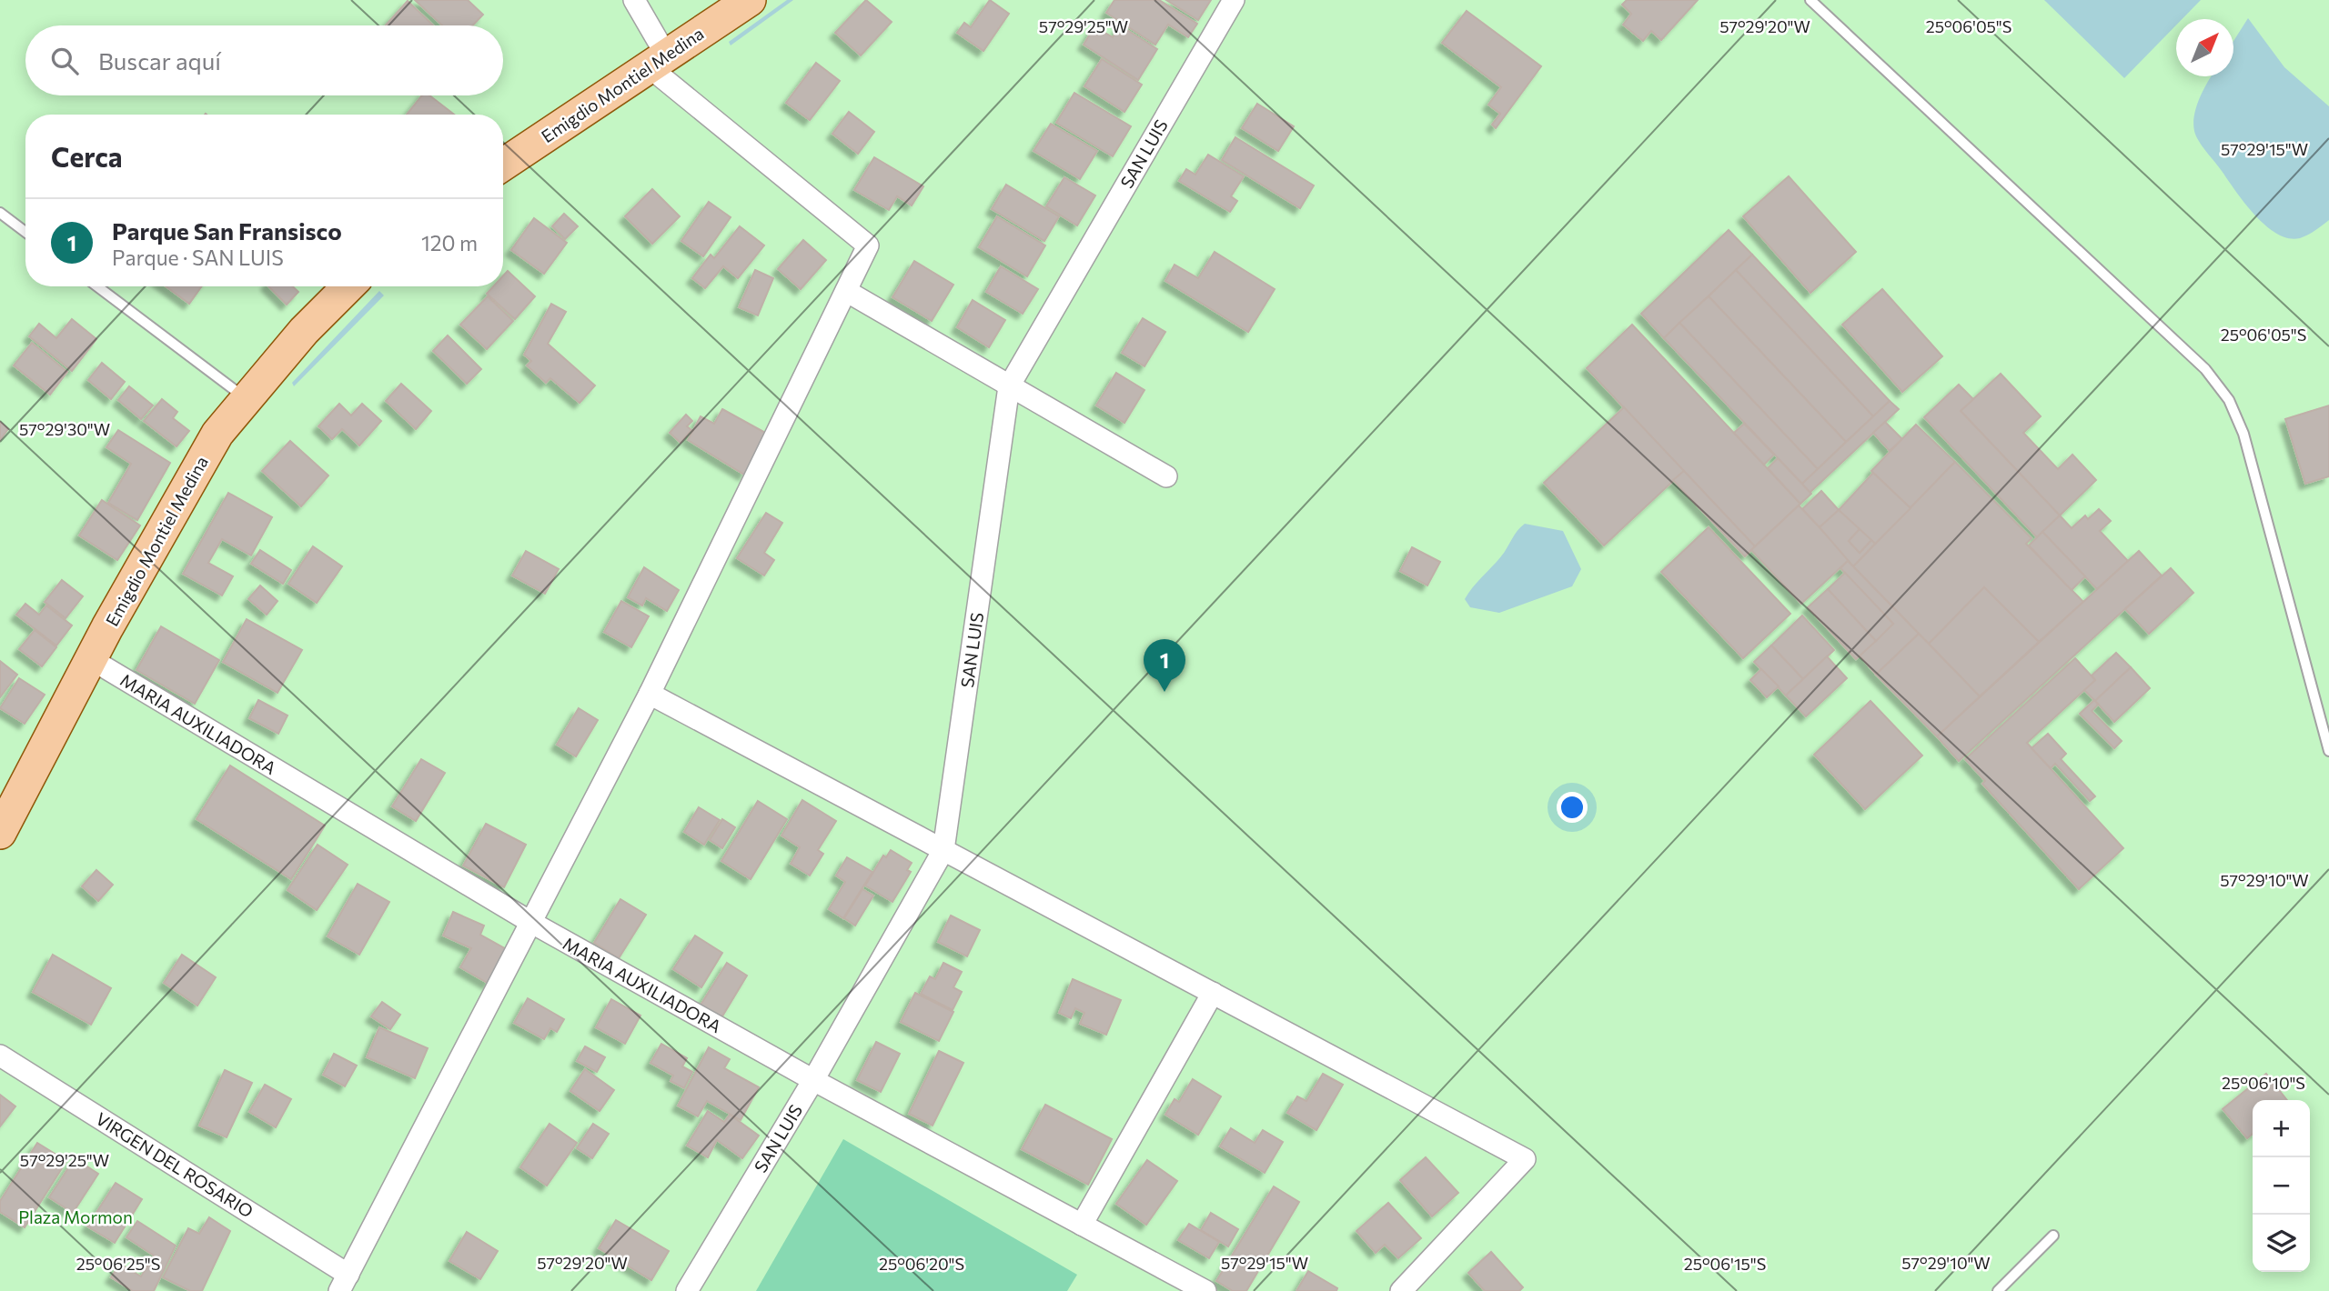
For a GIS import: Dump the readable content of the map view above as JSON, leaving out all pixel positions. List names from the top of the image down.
{
  "streets": {
    "main road": ["Emigdio Montiel Medina"],
    "street": ["SAN LUIS", "MARIA AUXILIADORA", "VIRGEN DEL ROSARIO"]
  },
  "crossings": [
    ["Emigdio Montiel Medina", "MARIA AUXILIADORA"],
    ["SAN LUIS", "MARIA AUXILIADORA"]
  ],
  "parks": ["Plaza Mormon"],
  "north": "top right",
  "page": {
    "search": "Buscar aquí",
    "heading": "Cerca",
    "list": [
      {
        "mark": "1",
        "name": "Parque San Fransisco",
        "note": "Parque · SAN LUIS",
        "value": "120 m"
      }
    ],
    "pins": "1",
    "map_buttons": ["+", "−"]
  },
  "coordinates": [
    "25°06'05\"S",
    "57°29'25\"W",
    "57°29'20\"W",
    "57°29'15\"W",
    "57°29'30\"W",
    "57°29'10\"W",
    "25°06'10\"S",
    "25°06'25\"S",
    "25°06'20\"S",
    "25°06'15\"S"
  ]
}
